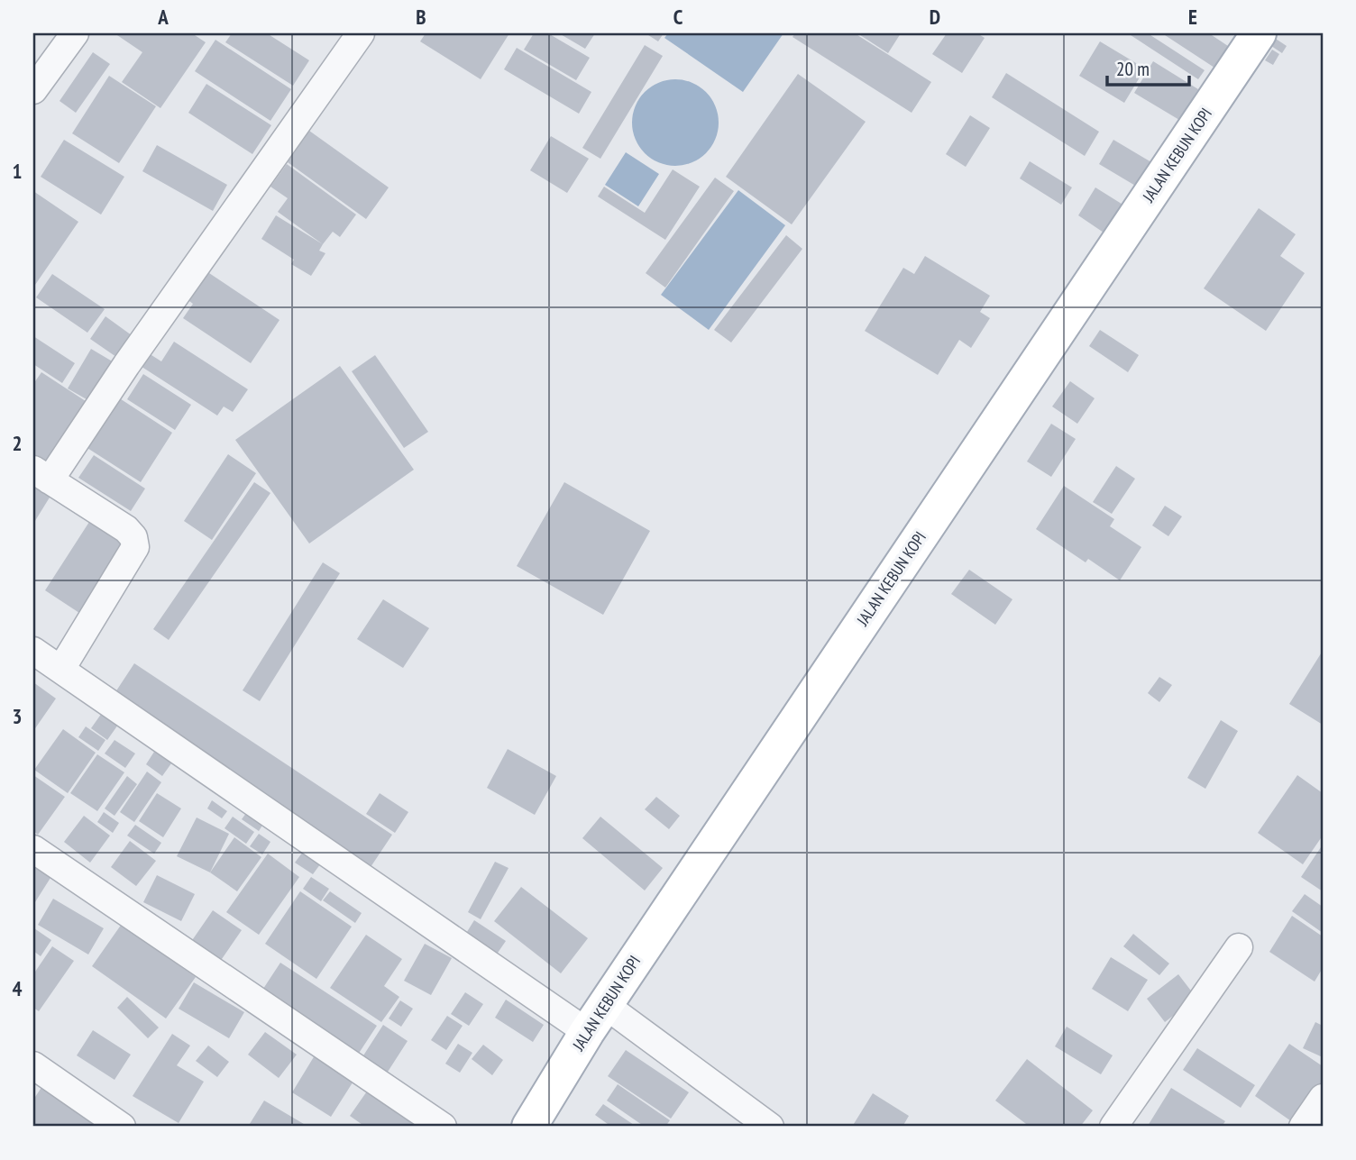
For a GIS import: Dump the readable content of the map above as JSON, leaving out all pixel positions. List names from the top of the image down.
{
  "streets": {
    "main road": ["JALAN KEBUN KOPI"]
  },
  "scale_bar": "20 m",
  "grid": {
    "columns": [
      "A",
      "B",
      "C",
      "D",
      "E"
    ],
    "rows": [
      "1",
      "2",
      "3",
      "4"
    ]
  }
}
